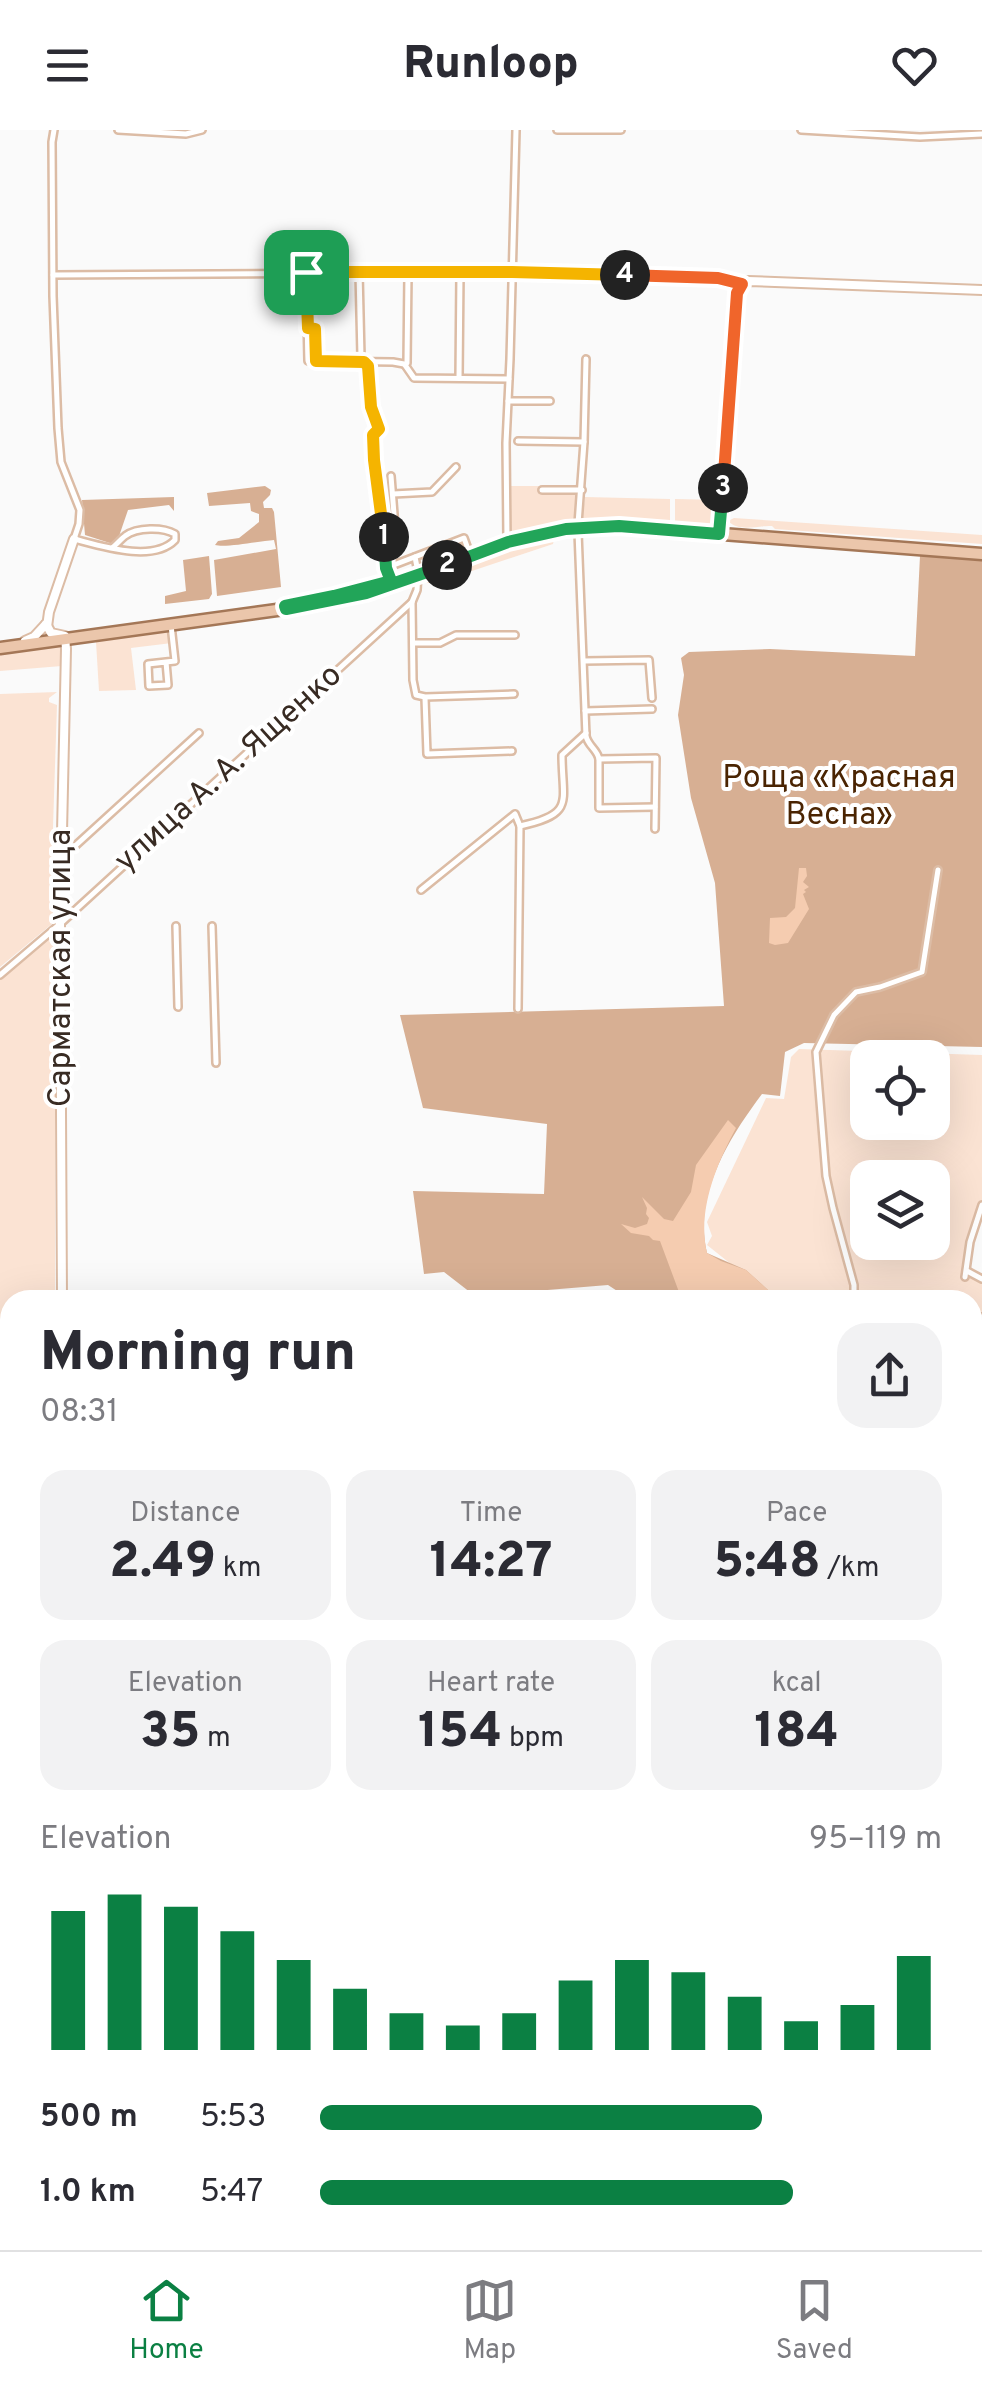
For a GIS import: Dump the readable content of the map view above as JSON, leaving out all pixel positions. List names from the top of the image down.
{
  "streets": {
    "main road": ["Сарматская улица"],
    "street": ["улица А. А. Ященко"]
  },
  "crossings": [
    ["улица А. А. Ященко", "Сарматская улица"]
  ],
  "parks": ["Роща «Красная Весна»"],
  "page": {
    "header": "Runloop",
    "pins": [
      "4",
      "3",
      "1",
      "2"
    ],
    "heading": ["Morning run", "08:31"],
    "stats": [
      ["Distance", "2.49 km"],
      ["Time", "14:27"],
      ["Pace", "5:48 /km"],
      ["Elevation", "35 m"],
      ["Heart rate", "154 bpm"],
      ["kcal", "184"]
    ],
    "chart": ["Elevation", "95–119 m"],
    "list": [
      {
        "name": "500 m",
        "note": "5:53"
      },
      {
        "name": "1.0 km",
        "note": "5:47"
      }
    ],
    "tabs": ["Home", "Map", "Saved"]
  }
}
